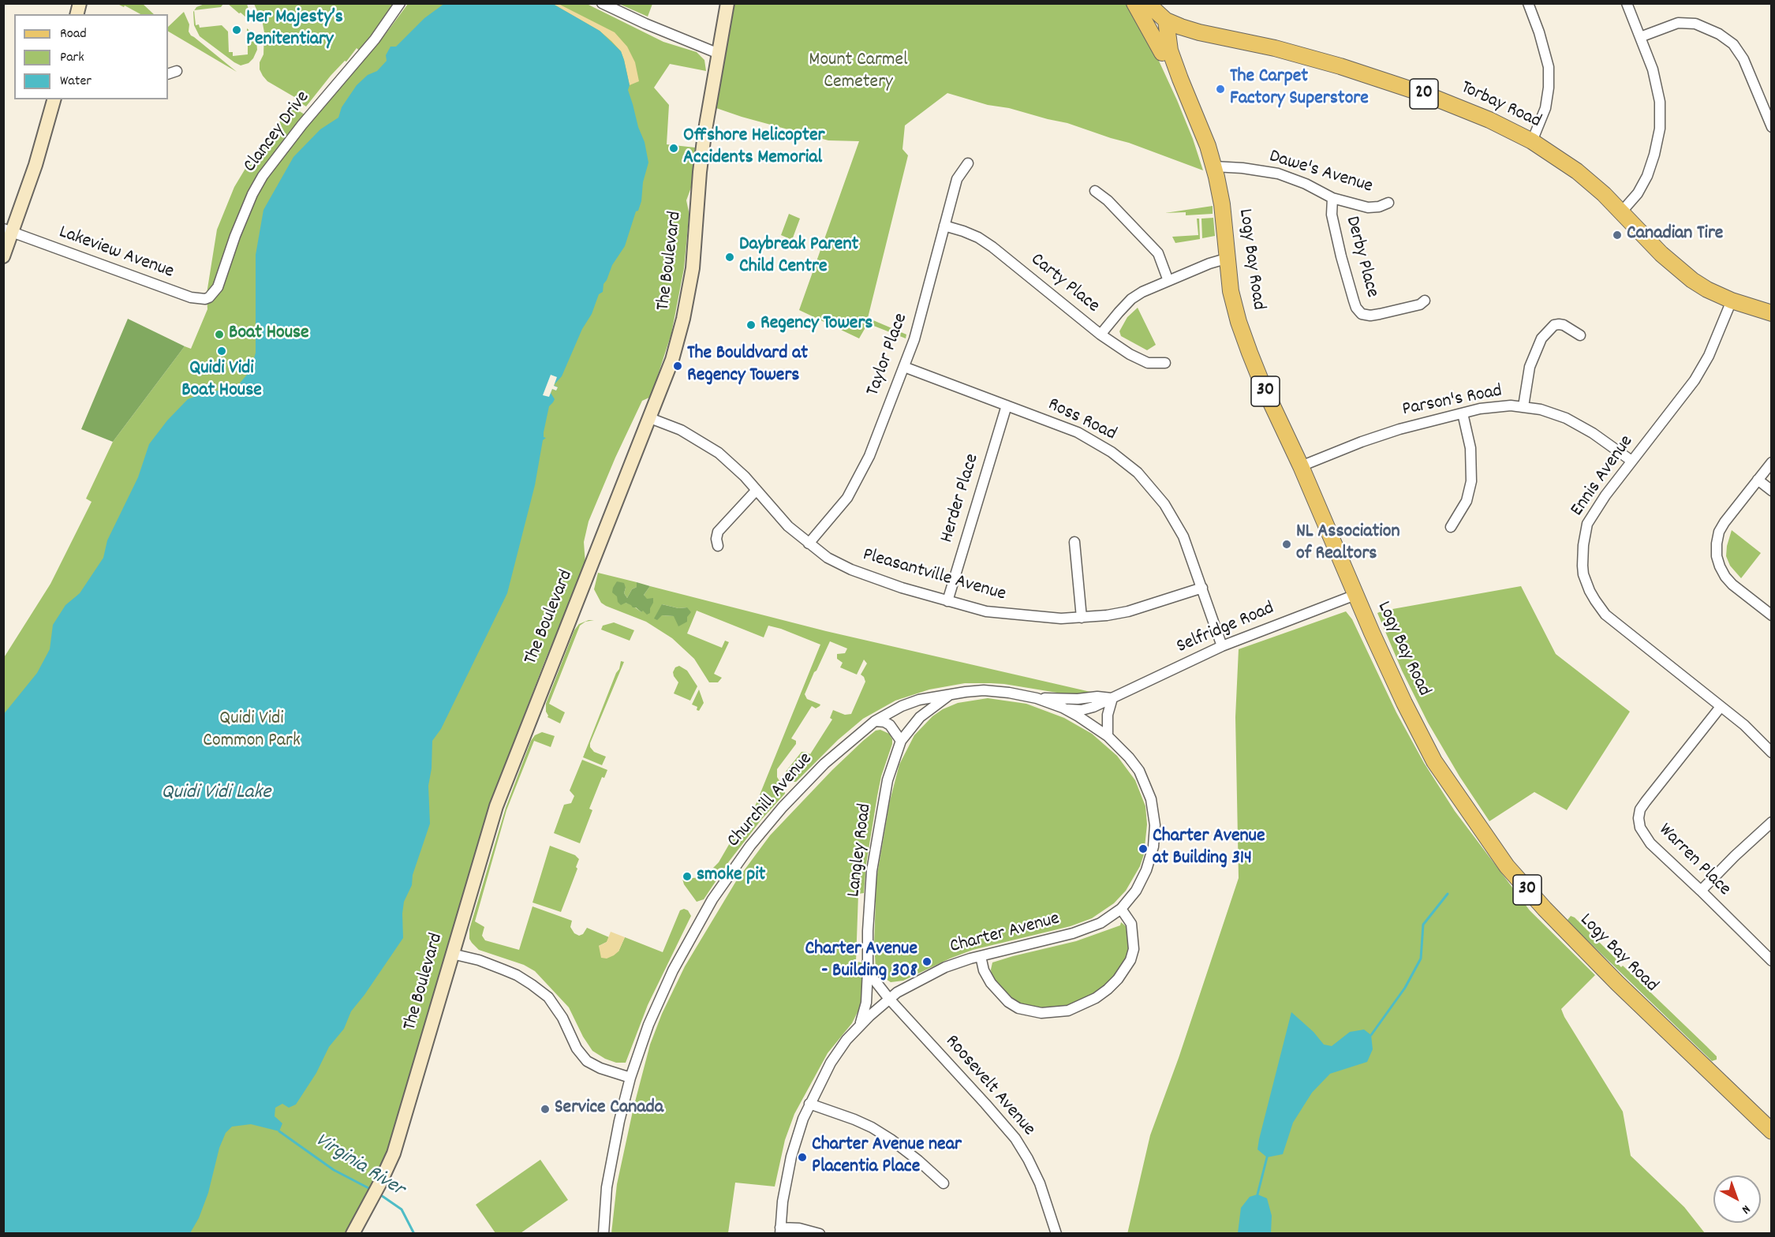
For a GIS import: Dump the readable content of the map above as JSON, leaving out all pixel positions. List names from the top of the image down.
{
  "streets": {
    "main road": [
      "20",
      "Torbay Road",
      "Logy Bay Road",
      "30"
    ],
    "street": [
      "Clancey Drive",
      "Dawe's Avenue",
      "Lakeview Avenue",
      "Derby Place",
      "The Boulevard",
      "Carty Place",
      "Taylor Place",
      "Parson's Road",
      "Ross Road",
      "Ennis Avenue",
      "Herder Place",
      "Pleasantville Avenue",
      "Selfridge Road",
      "Churchill Avenue",
      "Langley Road",
      "Warren Place",
      "Charter Avenue",
      "Roosevelt Avenue"
    ]
  },
  "crossings": [
    ["Torbay Road", "Logy Bay Road"],
    ["Torbay Road", "Ennis Avenue"],
    ["Clancey Drive", "Lakeview Avenue"],
    ["Dawe's Avenue", "Derby Place"],
    ["Dawe's Avenue", "Logy Bay Road"],
    ["Logy Bay Road", "Parson's Road"],
    ["Logy Bay Road", "Selfridge Road"],
    ["The Boulevard", "Pleasantville Avenue"],
    ["Carty Place", "Taylor Place"],
    ["Taylor Place", "Ross Road"],
    ["Taylor Place", "Pleasantville Avenue"],
    ["Parson's Road", "Ennis Avenue"],
    ["Ross Road", "Herder Place"],
    ["Ross Road", "Pleasantville Avenue"],
    ["Ross Road", "Selfridge Road"],
    ["Ennis Avenue", "Warren Place"],
    ["Herder Place", "Pleasantville Avenue"],
    ["Selfridge Road", "Churchill Avenue"],
    ["Selfridge Road", "Charter Avenue"],
    ["Churchill Avenue", "Langley Road"],
    ["Churchill Avenue", "Charter Avenue"],
    ["Langley Road", "Charter Avenue"],
    ["Charter Avenue", "Roosevelt Avenue"]
  ],
  "water": ["Quidi Vidi Lake", "Virginia River"],
  "parks": ["Mount Carmel Cemetery", "Quidi Vidi Common Park"],
  "places": [
    "Her Majesty’s Penitentiary",
    "The Carpet Factory Superstore",
    "Offshore Helicopter Accidents Memorial",
    "Canadian Tire",
    "Daybreak Parent Child Centre",
    "Regency Towers",
    "Boat House",
    "Quidi Vidi Boat House",
    "The Bouldvard at Regency Towers",
    "NL Association of Realtors",
    "Charter Avenue at Building 314",
    "smoke pit",
    "Charter Avenue - Building 308",
    "Service Canada",
    "Charter Avenue near Placentia Place"
  ],
  "legend": ["Road", "Park", "Water"],
  "north": "bottom right"
}
